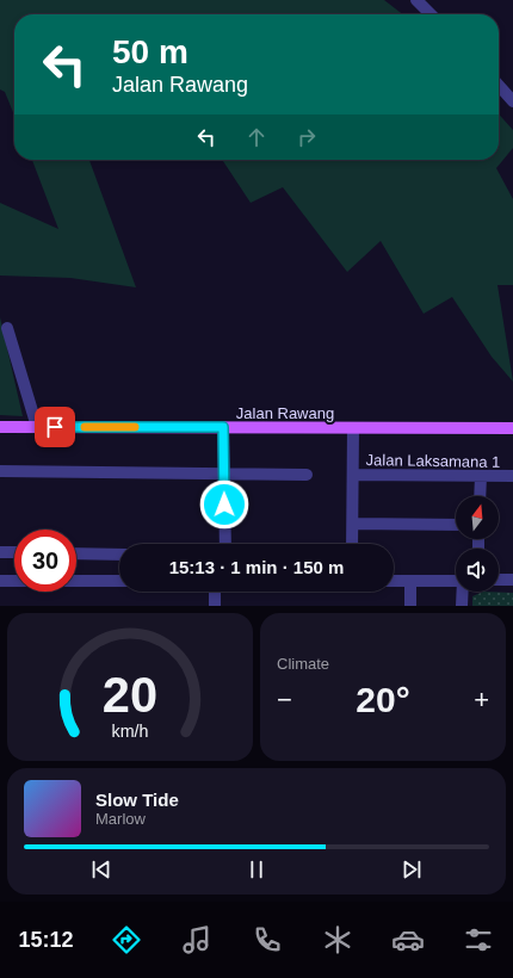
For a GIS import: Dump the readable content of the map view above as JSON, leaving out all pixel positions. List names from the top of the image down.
{
  "streets": {
    "main road": ["Jalan Rawang"],
    "street": ["Jalan Laksamana 1"]
  },
  "north": "top",
  "page": {
    "turn": ["50 m", "Jalan Rawang"],
    "limit": "30",
    "trip": "15:13 · 1 min · 150 m",
    "tile": "Climate",
    "heat": ["−", "20°", "+"],
    "song": ["Slow Tide", "Marlow"],
    "tabs": "15:12",
    "gauge": ["20", "km/h"]
  }
}
